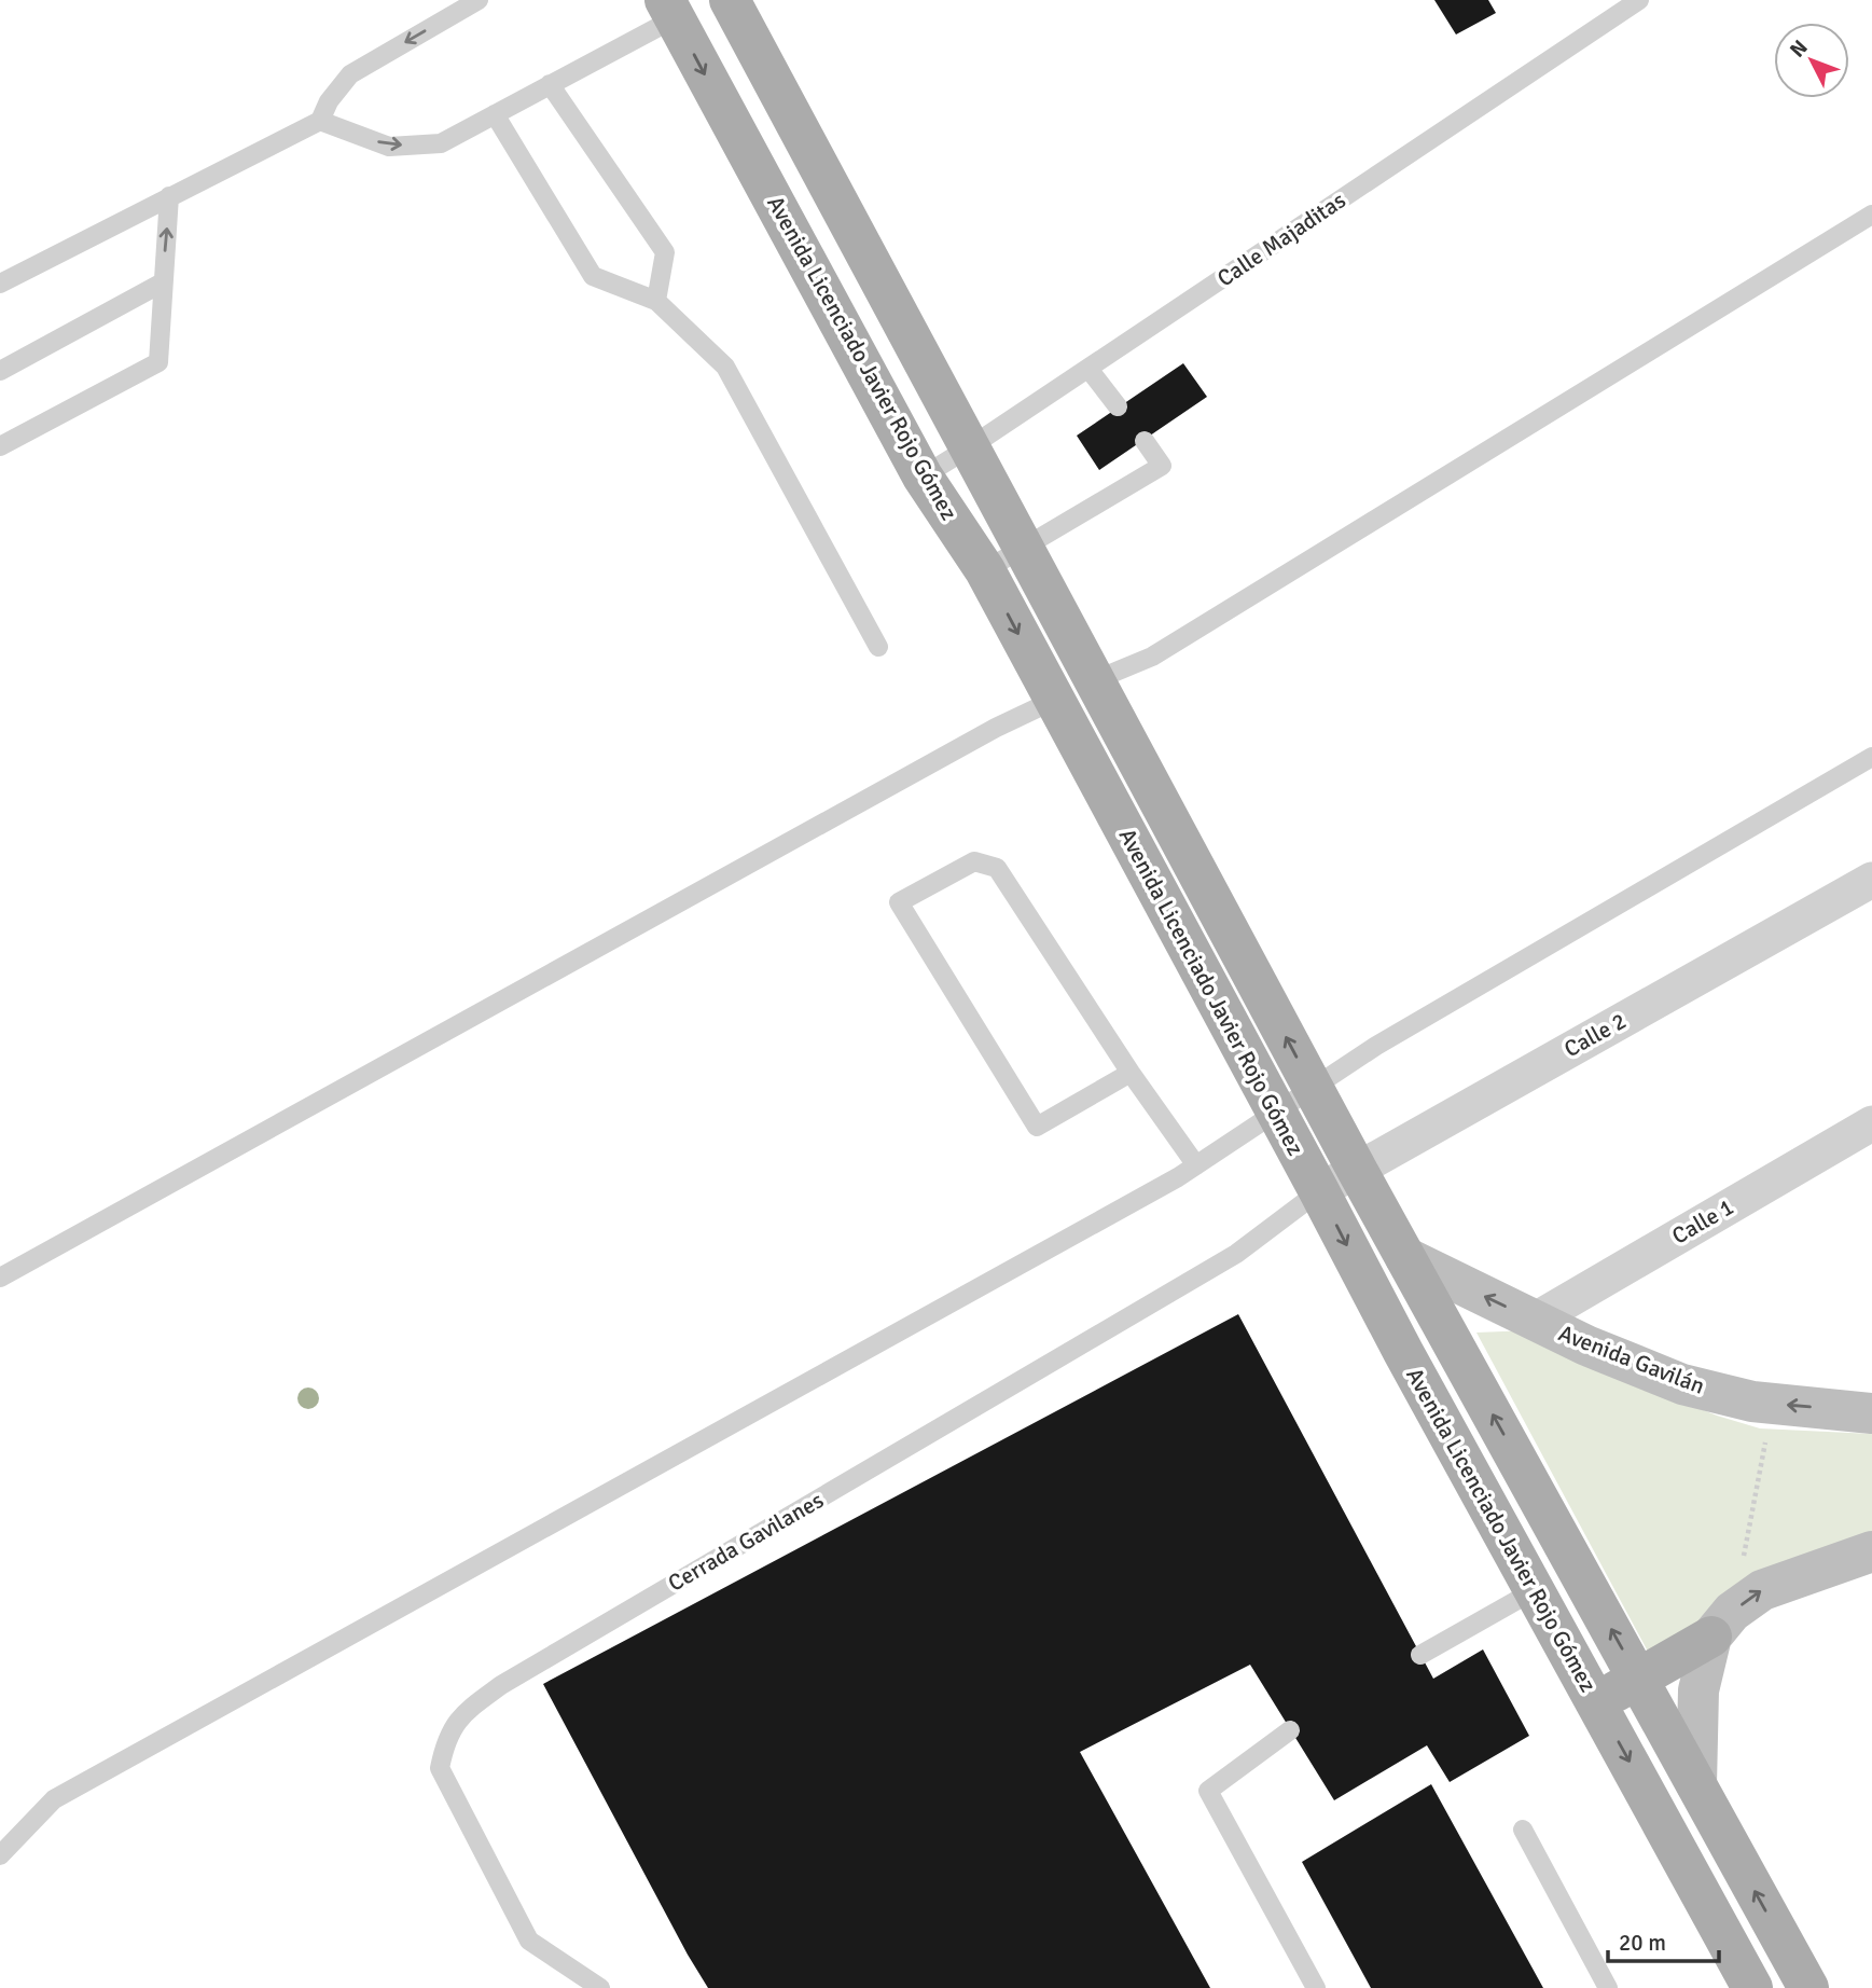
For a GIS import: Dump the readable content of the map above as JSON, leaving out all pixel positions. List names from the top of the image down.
{
  "streets": {
    "main road": ["Avenida Licenciado Javier Rojo Gómez", "Avenida Gavilán"],
    "street": ["Calle 2", "Calle 1"],
    "lane": ["Calle Majaditas", "Cerrada Gavilanes"]
  },
  "crossings": [
    ["Calle Majaditas", "Avenida Licenciado Javier Rojo Gómez"],
    ["Avenida Licenciado Javier Rojo Gómez", "Calle 2"],
    ["Avenida Licenciado Javier Rojo Gómez", "Avenida Gavilán"],
    ["Avenida Licenciado Javier Rojo Gómez", "Cerrada Gavilanes"],
    ["Calle 2", "Cerrada Gavilanes"],
    ["Calle 1", "Avenida Gavilán"]
  ],
  "one_way": ["Avenida Gavilán"],
  "scale_bar": "20 m",
  "north": "top left"
}
